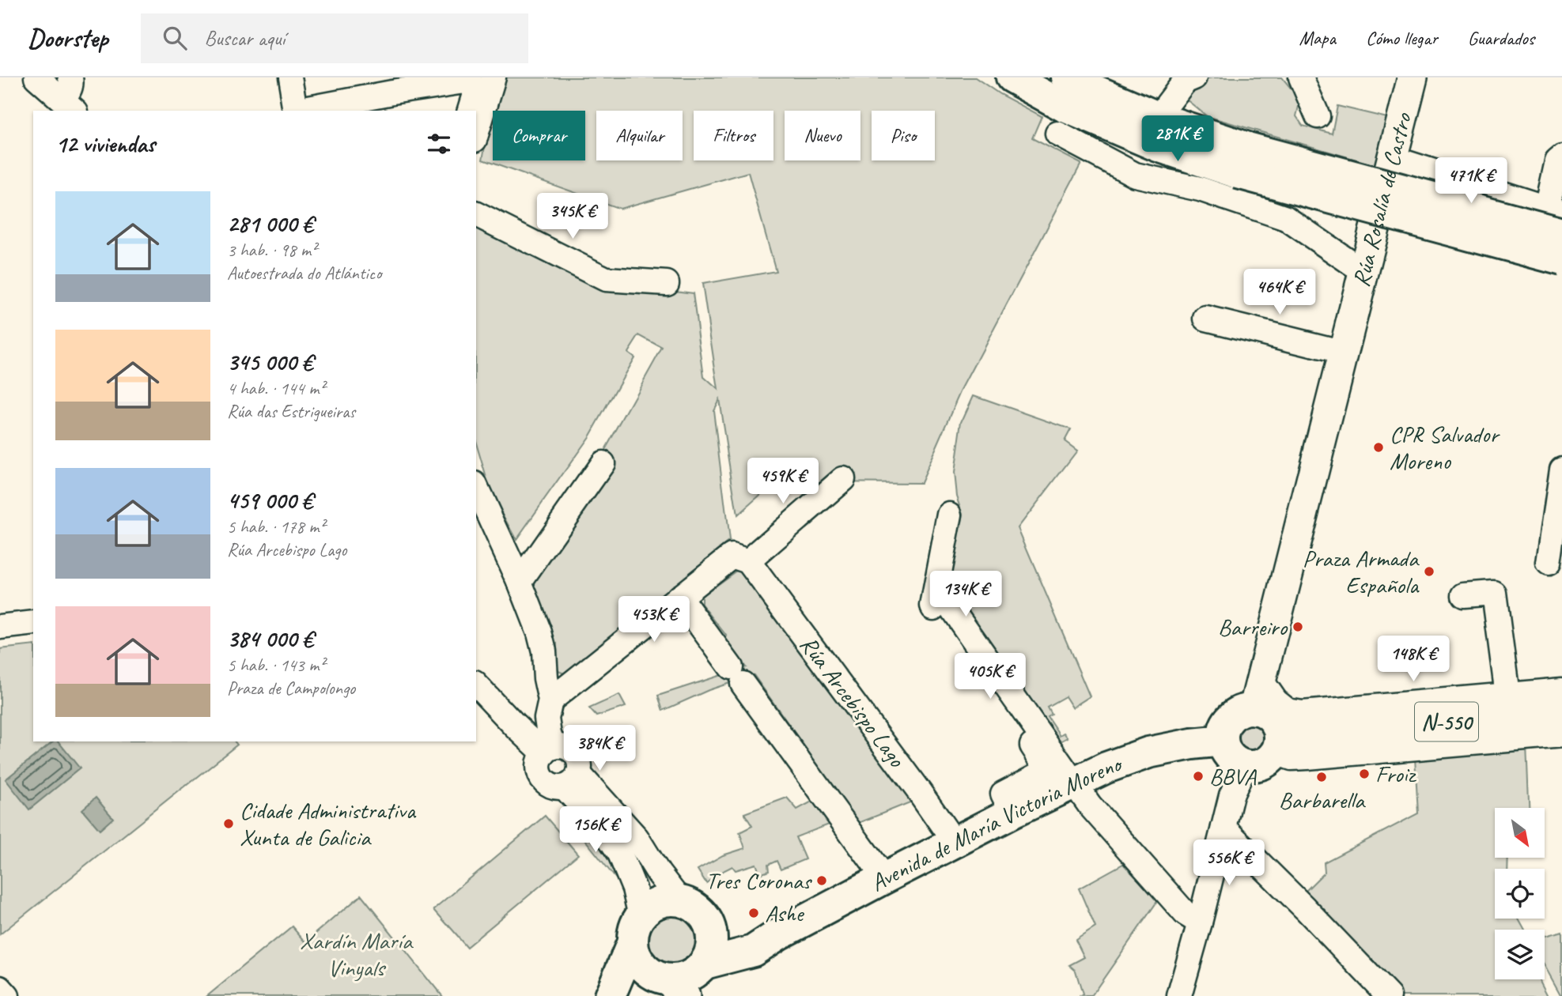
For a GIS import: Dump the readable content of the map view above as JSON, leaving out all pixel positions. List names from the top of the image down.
{
  "streets": {
    "highway": ["N-550", "Avenida de María Victoria Moreno"],
    "main road": ["Rúa Rosalía de Castro"],
    "street": ["Rúa Arcebispo Lago"]
  },
  "crossings": [
    ["Rúa Rosalía de Castro", "N-550"],
    ["Rúa Rosalía de Castro", "Avenida de María Victoria Moreno"],
    ["Rúa Arcebispo Lago", "Avenida de María Victoria Moreno"],
    ["N-550", "Avenida de María Victoria Moreno"]
  ],
  "parks": ["Xardín María Vinyals"],
  "places": [
    "CPR Salvador Moreno",
    "Praza Armada Española",
    "Barreiro",
    "Froiz",
    "BBVA",
    "Barbarella",
    "Cidade Administrativa Xunta de Galicia",
    "Tres Coronas",
    "Ashe"
  ],
  "north": "bottom right",
  "page": {
    "header": "Doorstep",
    "search": "Buscar aquí",
    "nav": ["Mapa", "Cómo llegar", "Guardados"],
    "chip": [
      "Comprar",
      "Alquilar",
      "Filtros",
      "Nuevo",
      "Piso"
    ],
    "heading": "12 viviendas",
    "price": [
      "281K €",
      "471K €",
      "345K €",
      "464K €",
      "459K €",
      "134K €",
      "453K €",
      "148K €",
      "405K €",
      "384K €",
      "156K €",
      "556K €"
    ],
    "list": [
      {
        "name": "281 000 €",
        "note": "3 hab. · 98 m² · Autoestrada do Atlántico"
      },
      {
        "name": "345 000 €",
        "note": "4 hab. · 144 m² · Rúa das Estrigueiras"
      },
      {
        "name": "459 000 €",
        "note": "5 hab. · 178 m² · Rúa Arcebispo Lago"
      },
      {
        "name": "384 000 €",
        "note": "5 hab. · 143 m² · Praza de Campolongo"
      }
    ]
  }
}
